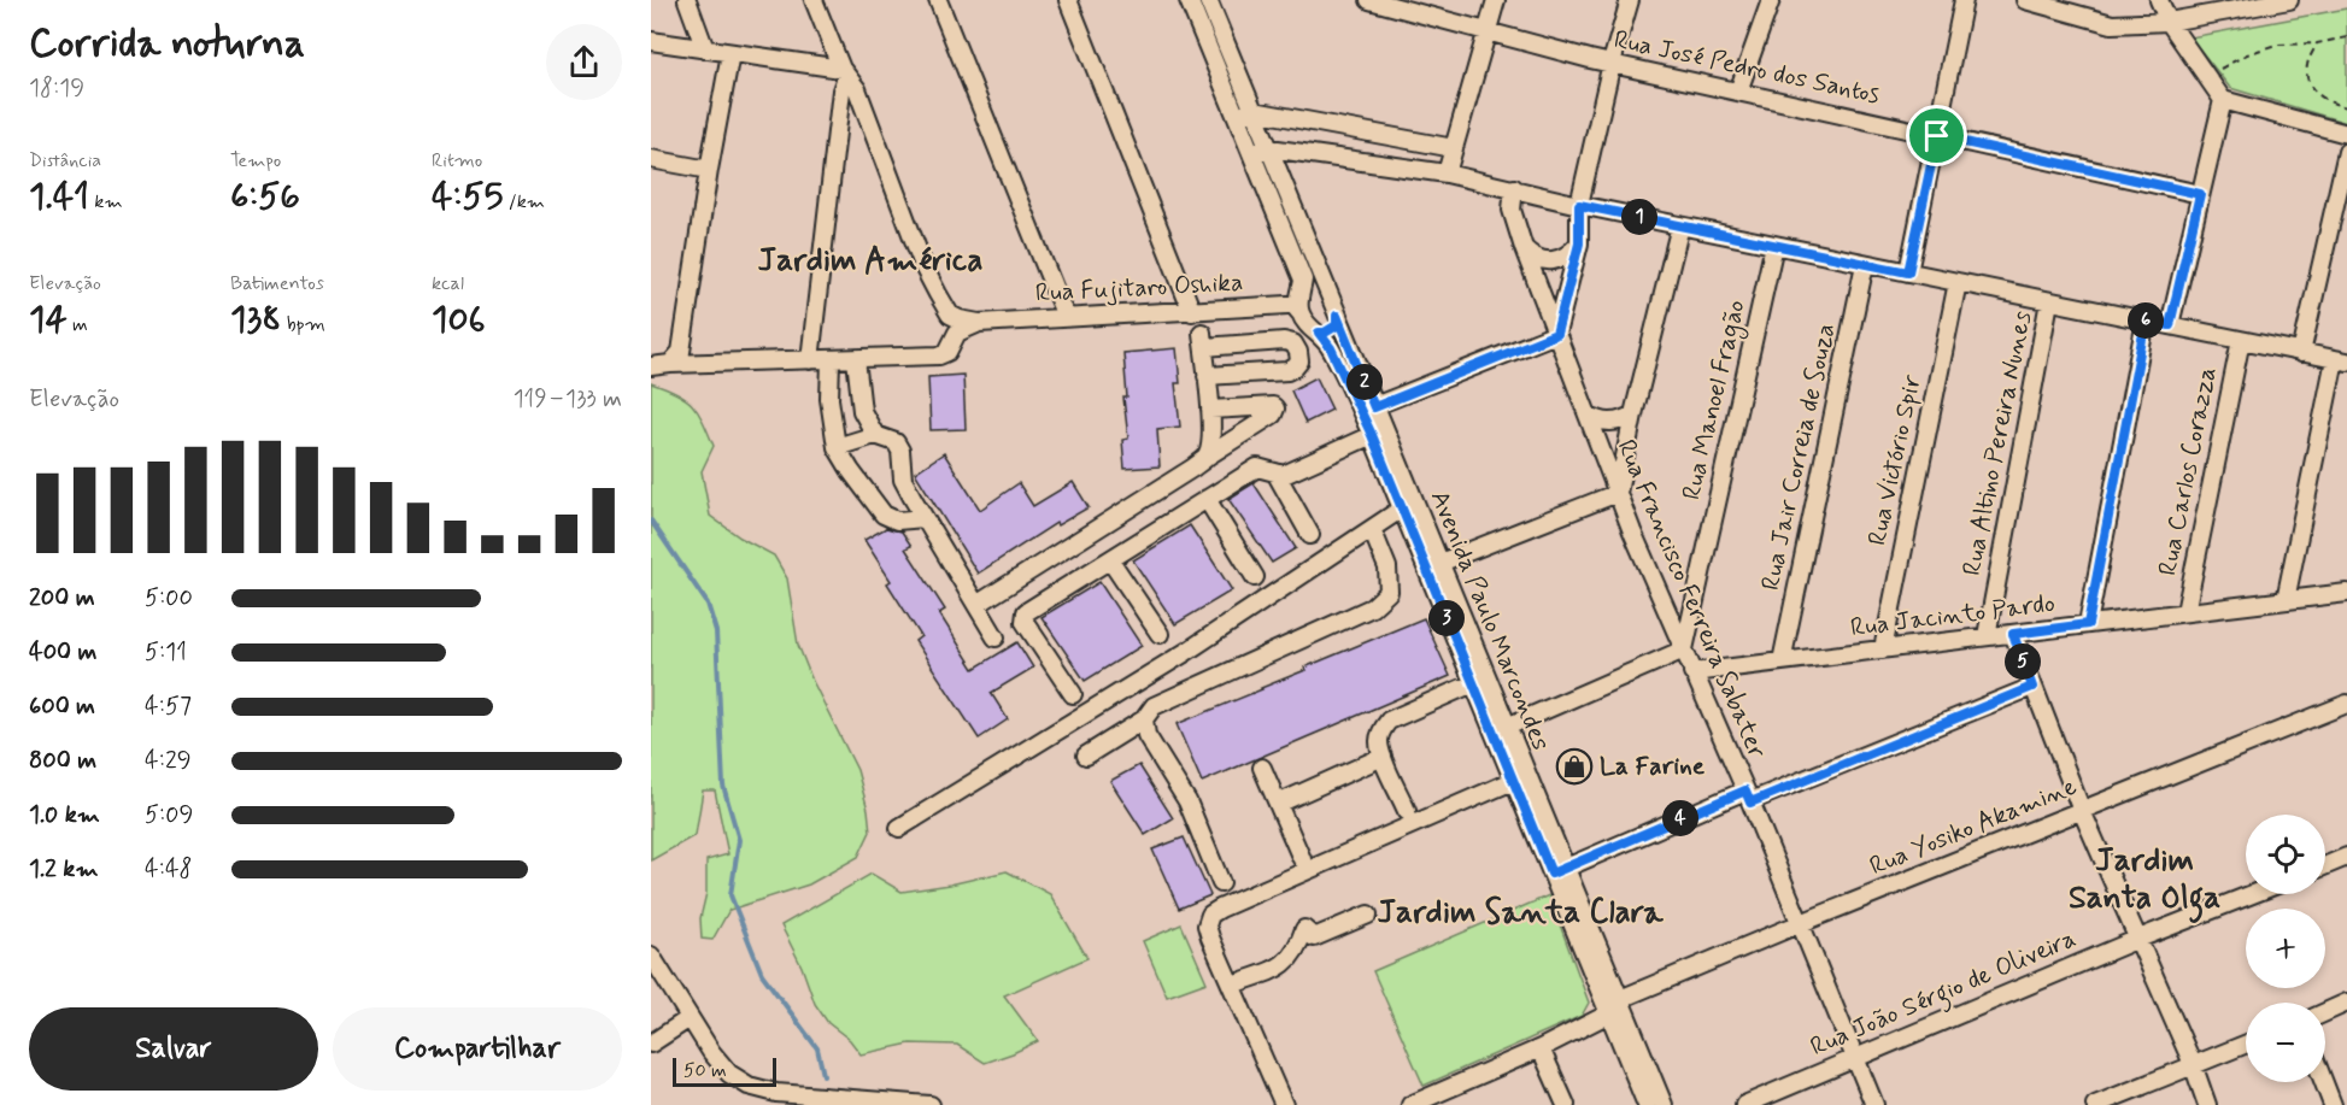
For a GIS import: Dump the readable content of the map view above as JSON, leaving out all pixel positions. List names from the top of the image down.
{
  "streets": {
    "street": [
      "Rua José Pedro dos Santos",
      "Rua Fujitaro Oshika",
      "Rua Manoel Fragão",
      "Rua Altino Pereira Nunes",
      "Rua Jair Correia de Souza",
      "Rua Victório Spir",
      "Rua Carlos Corazza",
      "Rua Francisco Ferreira Sabater",
      "Rua Jacinto Pardo",
      "Avenida Paulo Marcondes",
      "Rua Yosiko Akamine",
      "Rua João Sérgio de Oliveira"
    ]
  },
  "crossings": [
    ["Rua Fujitaro Oshika", "Avenida Paulo Marcondes"],
    ["Rua Manoel Fragão", "Rua Francisco Ferreira Sabater"],
    ["Rua Altino Pereira Nunes", "Rua Jacinto Pardo"],
    ["Rua Jair Correia de Souza", "Rua Jacinto Pardo"],
    ["Rua Victório Spir", "Rua Jacinto Pardo"],
    ["Rua Carlos Corazza", "Rua Jacinto Pardo"],
    ["Rua Francisco Ferreira Sabater", "Rua Jacinto Pardo"],
    ["Rua Francisco Ferreira Sabater", "Rua Yosiko Akamine"],
    ["Rua Francisco Ferreira Sabater", "Rua João Sérgio de Oliveira"],
    ["Avenida Paulo Marcondes", "Rua Yosiko Akamine"]
  ],
  "districts": ["Jardim América", "Jardim Santa Olga", "Jardim Santa Clara"],
  "places": {
    "shop": ["La Farine"]
  },
  "scale_bar": "50 m",
  "page": {
    "heading": ["Corrida noturna", "18:19"],
    "stats": [
      ["Distância", "1.41 km"],
      ["Tempo", "6:56"],
      ["Ritmo", "4:55 /km"],
      ["Elevação", "14 m"],
      ["Batimentos", "138 bpm"],
      ["kcal", "106"]
    ],
    "pins": [
      "1",
      "6",
      "2",
      "3",
      "5",
      "4"
    ],
    "chart": ["Elevação", "119–133 m"],
    "list": [
      {
        "name": "200 m",
        "note": "5:00"
      },
      {
        "name": "400 m",
        "note": "5:11"
      },
      {
        "name": "600 m",
        "note": "4:57"
      },
      {
        "name": "800 m",
        "note": "4:29"
      },
      {
        "name": "1.0 km",
        "note": "5:09"
      },
      {
        "name": "1.2 km",
        "note": "4:48"
      }
    ],
    "map_buttons": ["+", "−"],
    "buttons": ["Salvar", "Compartilhar"],
    "scale": "50 m"
  }
}
